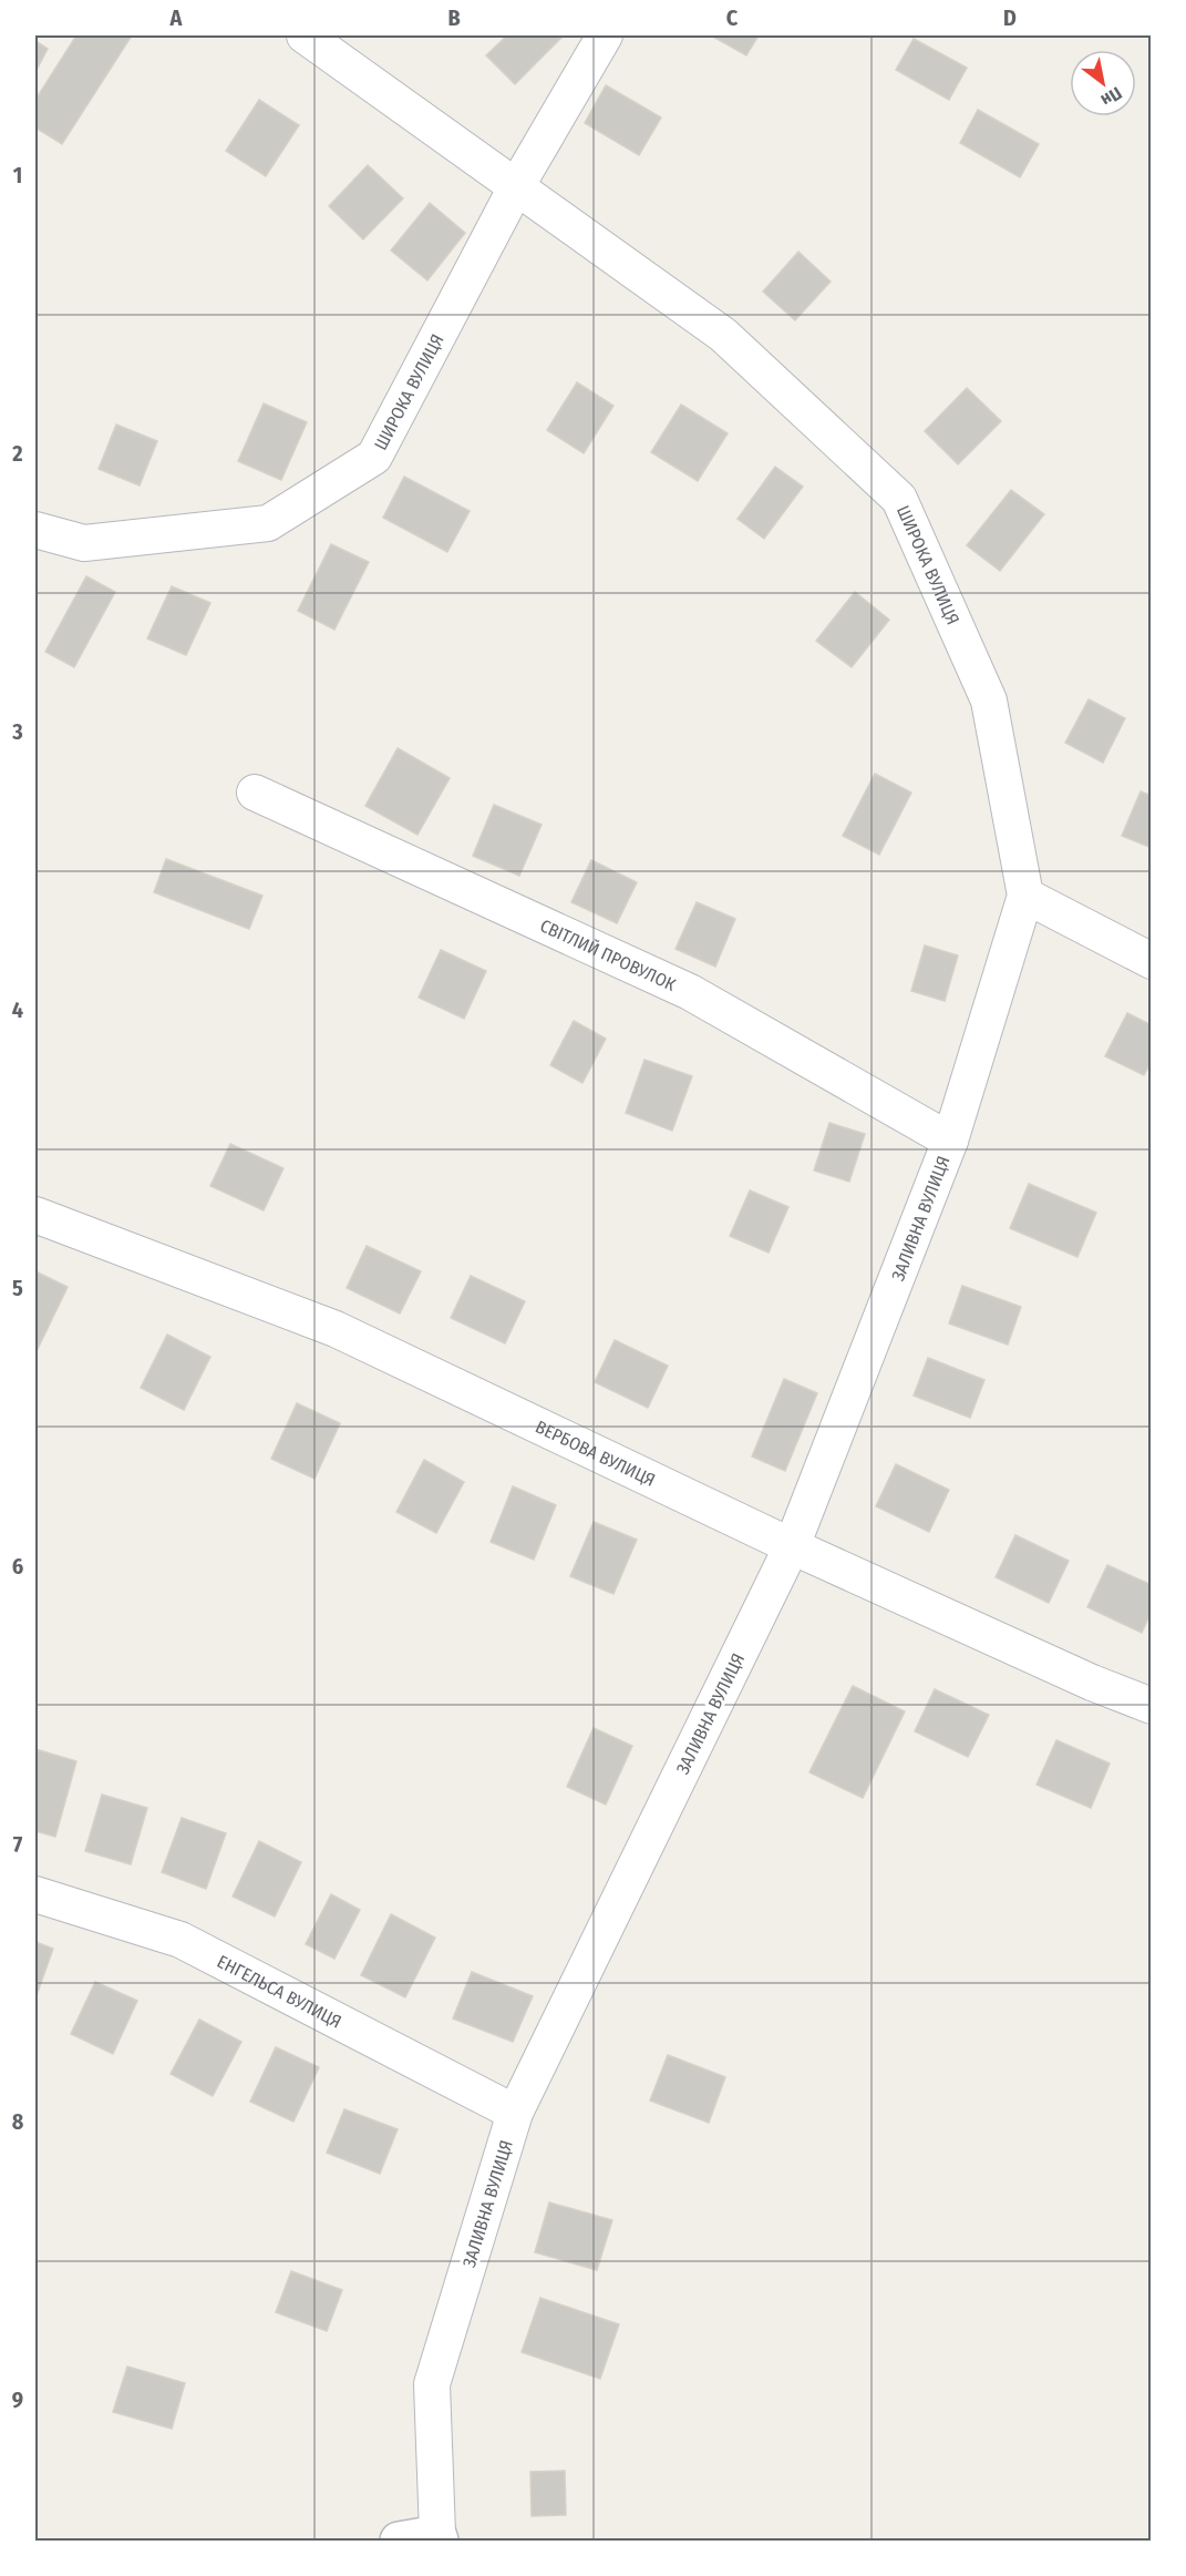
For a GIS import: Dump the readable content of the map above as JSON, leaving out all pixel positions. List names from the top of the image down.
{
  "streets": {
    "street": [
      "ШИРОКА ВУЛИЦЯ",
      "СВІТЛИЙ ПРОВУЛОК",
      "ЗАЛИВНА ВУЛИЦЯ",
      "ВЕРБОВА ВУЛИЦЯ",
      "ЕНГЕЛЬСА ВУЛИЦЯ"
    ]
  },
  "crossings": [
    ["ШИРОКА ВУЛИЦЯ", "ЗАЛИВНА ВУЛИЦЯ"],
    ["СВІТЛИЙ ПРОВУЛОК", "ЗАЛИВНА ВУЛИЦЯ"],
    ["ЗАЛИВНА ВУЛИЦЯ", "ВЕРБОВА ВУЛИЦЯ"],
    ["ЗАЛИВНА ВУЛИЦЯ", "ЕНГЕЛЬСА ВУЛИЦЯ"]
  ],
  "north": "bottom right",
  "grid": {
    "columns": [
      "A",
      "B",
      "C",
      "D"
    ],
    "rows": [
      "1",
      "2",
      "3",
      "4",
      "5",
      "6",
      "7",
      "8",
      "9"
    ]
  }
}
